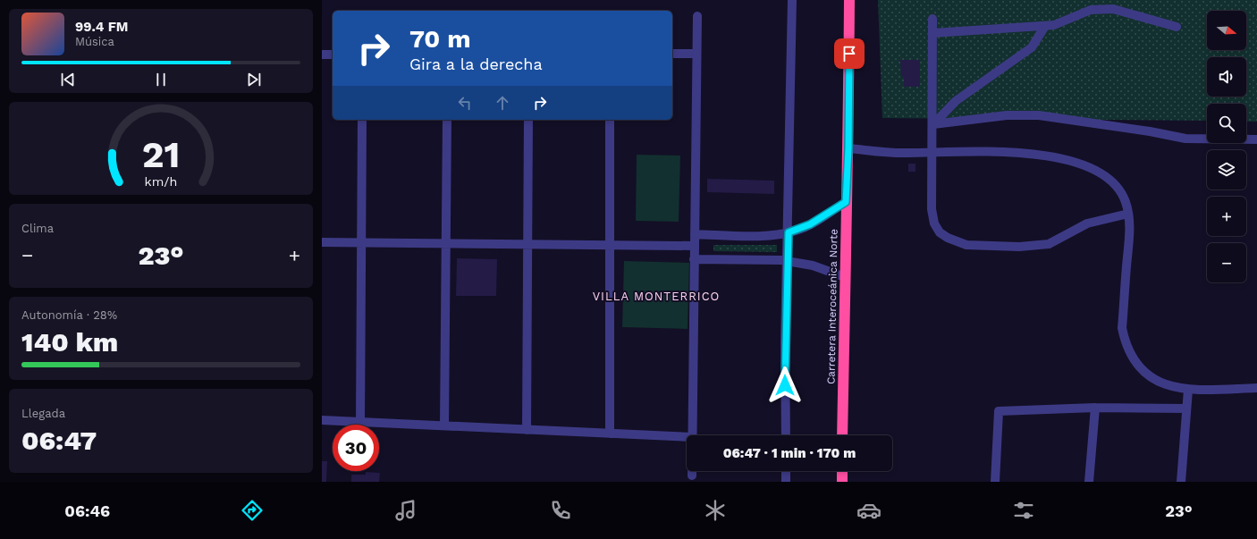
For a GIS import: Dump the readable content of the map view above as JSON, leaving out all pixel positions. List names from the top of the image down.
{
  "streets": {
    "highway": ["Carretera Interoceánica Norte"]
  },
  "districts": ["VILLA MONTERRICO"],
  "north": "right",
  "page": {
    "map_buttons": ["+", "−"],
    "turn": ["70 m", "Gira a la derecha"],
    "song": ["99.4 FM", "Música"],
    "tile": [
      "Clima",
      ["Autonomía · 28%", "140 km"],
      ["Llegada", "06:47"]
    ],
    "heat": ["−", "23°", "+"],
    "limit": "30",
    "trip": "06:47 · 1 min · 170 m",
    "tabs": ["06:46", "23°"],
    "gauge": ["21", "km/h"]
  }
}
